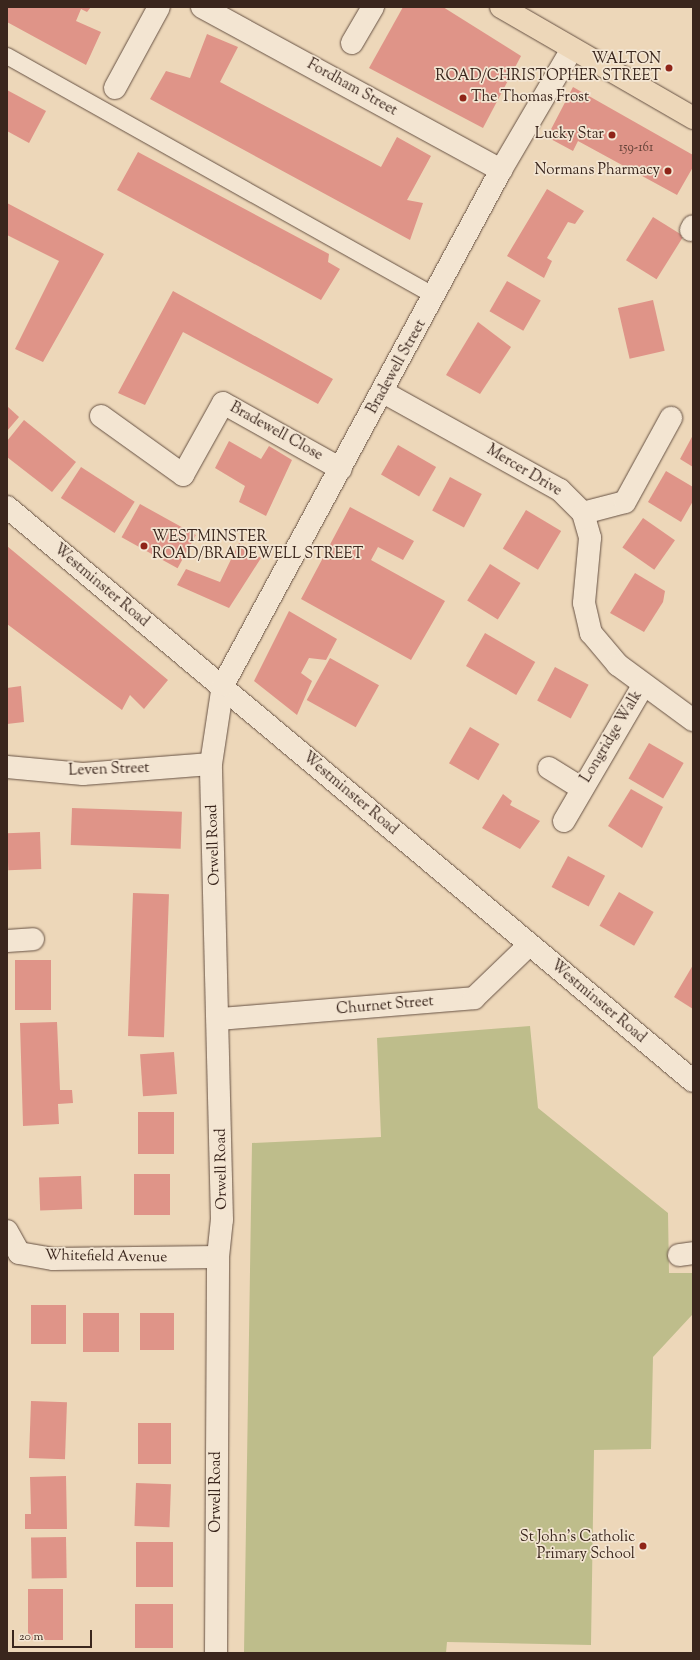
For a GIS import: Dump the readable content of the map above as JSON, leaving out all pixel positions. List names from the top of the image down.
{
  "streets": {
    "street": [
      "Fordham Street",
      "Bradewell Street",
      "Bradewell Close",
      "Mercer Drive",
      "Westminster Road",
      "Longridge Walk",
      "Leven Street",
      "Orwell Road",
      "Churnet Street",
      "Whitefield Avenue"
    ]
  },
  "crossings": [
    ["Fordham Street", "Bradewell Street"],
    ["Bradewell Street", "Bradewell Close"],
    ["Bradewell Street", "Mercer Drive"],
    ["Bradewell Street", "Westminster Road"],
    ["Bradewell Street", "Orwell Road"],
    ["Mercer Drive", "Longridge Walk"],
    ["Westminster Road", "Orwell Road"],
    ["Westminster Road", "Churnet Street"],
    ["Leven Street", "Orwell Road"],
    ["Orwell Road", "Churnet Street"],
    ["Orwell Road", "Whitefield Avenue"]
  ],
  "places": [
    "WALTON ROAD/CHRISTOPHER STREET",
    "The Thomas Frost",
    "Lucky Star",
    "Normans Pharmacy",
    "WESTMINSTER ROAD/BRADEWELL STREET",
    "St John's Catholic Primary School"
  ],
  "house_numbers": ["159-161"],
  "scale_bar": "20 m"
}
